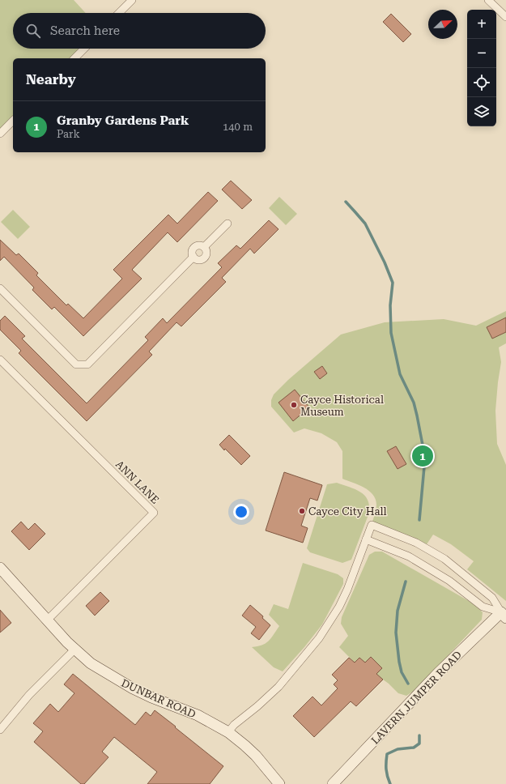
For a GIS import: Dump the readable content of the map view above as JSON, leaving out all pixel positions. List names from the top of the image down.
{
  "streets": {
    "street": ["ANN LANE", "LAVERN JUMPER ROAD", "DUNBAR ROAD"]
  },
  "crossings": [
    ["ANN LANE", "DUNBAR ROAD"]
  ],
  "places": ["Cayce Historical Museum", "Cayce City Hall"],
  "north": "top right",
  "page": {
    "map_buttons": ["+", "−"],
    "search": "Search here",
    "heading": "Nearby",
    "list": [
      {
        "mark": "1",
        "name": "Granby Gardens Park",
        "note": "Park",
        "value": "140 m"
      }
    ],
    "pins": "1"
  }
}
